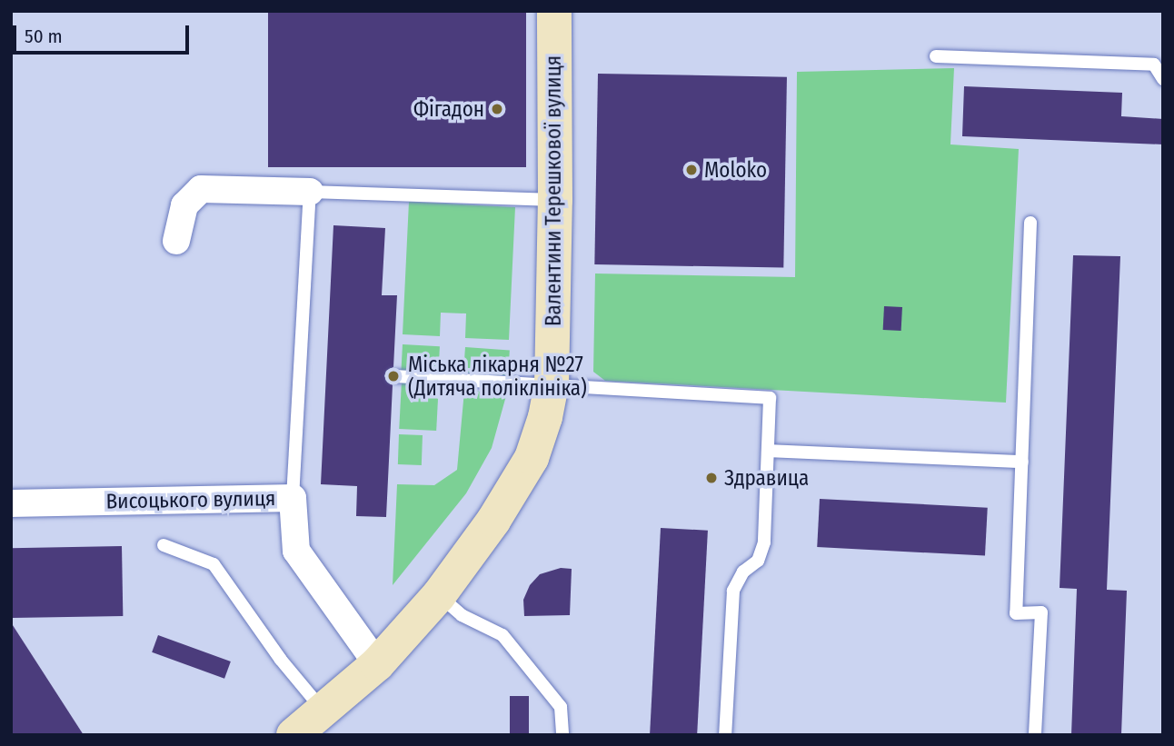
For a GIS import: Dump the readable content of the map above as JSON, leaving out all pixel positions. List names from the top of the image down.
{
  "streets": {
    "street": ["Валентини Терешкової вулиця", "Висоцького вулиця"]
  },
  "crossings": [
    ["Валентини Терешкової вулиця", "Висоцького вулиця"]
  ],
  "places": [
    "Фігадон",
    "Moloko",
    "Міська лікарня №27 (Дитяча поліклініка)",
    "Здравица"
  ],
  "scale_bar": "50 m"
}
